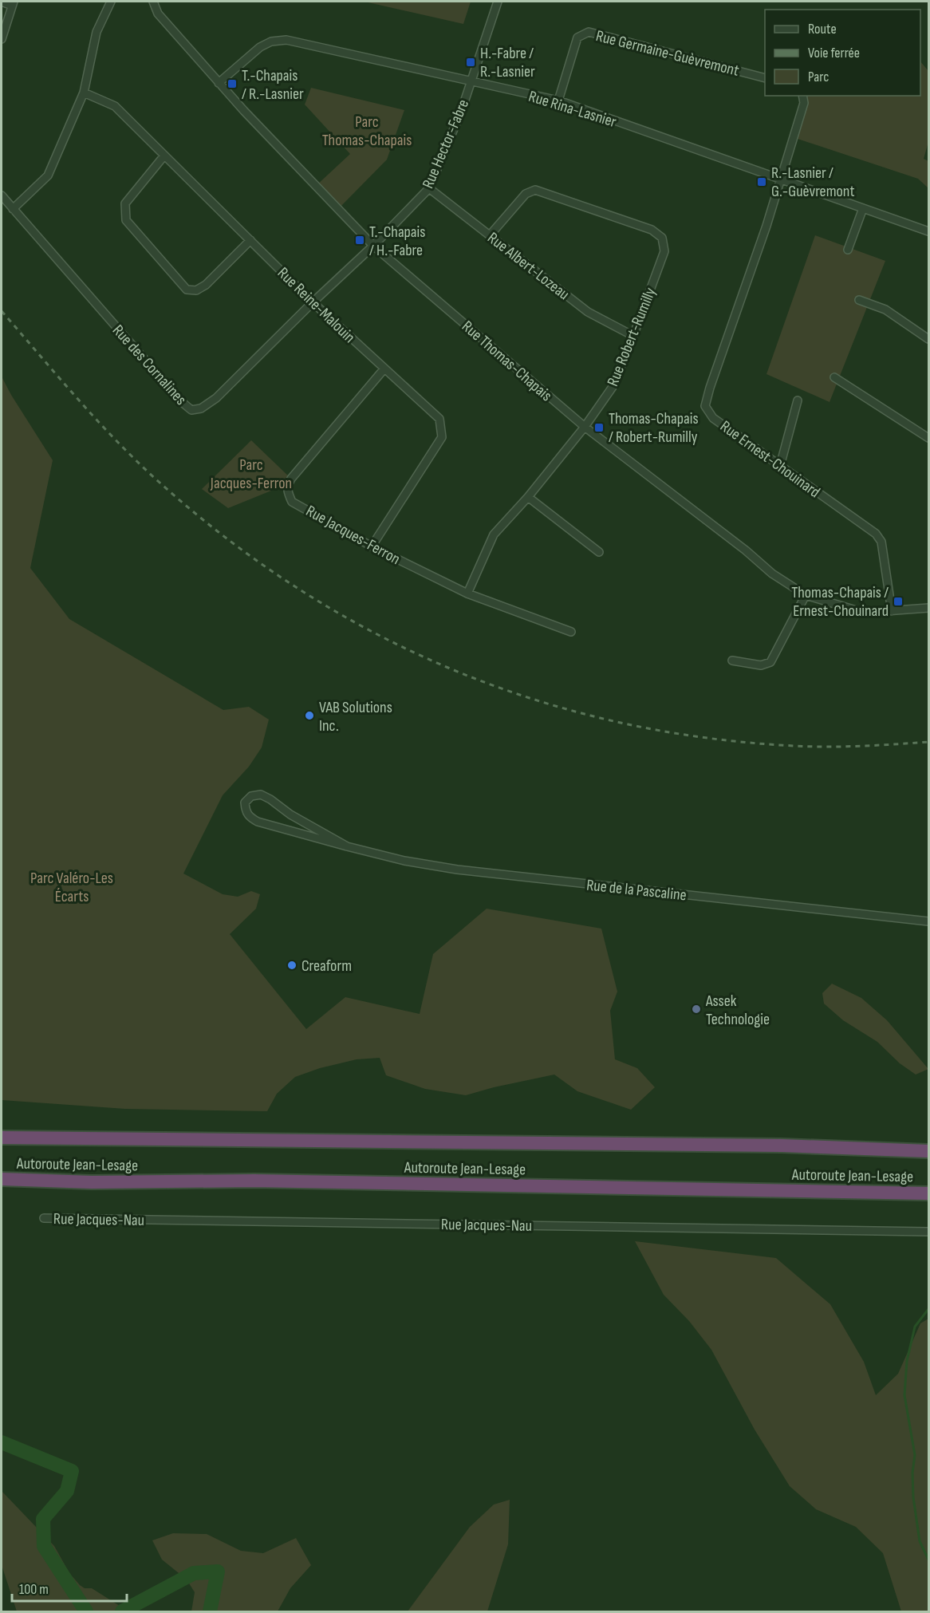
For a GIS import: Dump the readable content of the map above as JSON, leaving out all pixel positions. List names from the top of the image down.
{
  "streets": {
    "highway": ["Autoroute Jean-Lesage"],
    "street": [
      "Rue Germaine-Guèvremont",
      "Rue Rina-Lasnier",
      "Rue Hector-Fabre",
      "Rue Albert-Lozeau",
      "Rue Reine-Malouin",
      "Rue Robert-Rumilly",
      "Rue Thomas-Chapais",
      "Rue des Cornalines",
      "Rue Ernest-Chouinard",
      "Rue Jacques-Ferron",
      "Rue de la Pascaline",
      "Rue Jacques-Nau"
    ]
  },
  "crossings": [
    ["Rue Germaine-Guèvremont", "Rue Rina-Lasnier"],
    ["Rue Rina-Lasnier", "Rue Hector-Fabre"],
    ["Rue Rina-Lasnier", "Rue Thomas-Chapais"],
    ["Rue Rina-Lasnier", "Rue Ernest-Chouinard"],
    ["Rue Hector-Fabre", "Rue Albert-Lozeau"],
    ["Rue Hector-Fabre", "Rue Reine-Malouin"],
    ["Rue Hector-Fabre", "Rue Thomas-Chapais"],
    ["Rue Hector-Fabre", "Rue des Cornalines"],
    ["Rue Albert-Lozeau", "Rue Robert-Rumilly"],
    ["Rue Reine-Malouin", "Rue des Cornalines"],
    ["Rue Reine-Malouin", "Rue Jacques-Ferron"],
    ["Rue Robert-Rumilly", "Rue Thomas-Chapais"],
    ["Rue Robert-Rumilly", "Rue Jacques-Ferron"],
    ["Rue Thomas-Chapais", "Rue Ernest-Chouinard"]
  ],
  "parks": ["Parc Thomas-Chapais", "Parc Jacques-Ferron", "Parc Valéro-Les Écarts"],
  "places": {
    "transit": [
      "H.-Fabre / R.-Lasnier",
      "T.-Chapais / R.-Lasnier",
      "R.-Lasnier / G.-Guèvremont",
      "T.-Chapais / H.-Fabre",
      "Thomas-Chapais / Robert-Rumilly",
      "Thomas-Chapais / Ernest-Chouinard"
    ],
    "other": ["VAB Solutions Inc.", "Creaform", "Assek Technologie"]
  },
  "legend": ["Route", "Voie ferrée", "Parc"],
  "scale_bar": "100 m"
}
